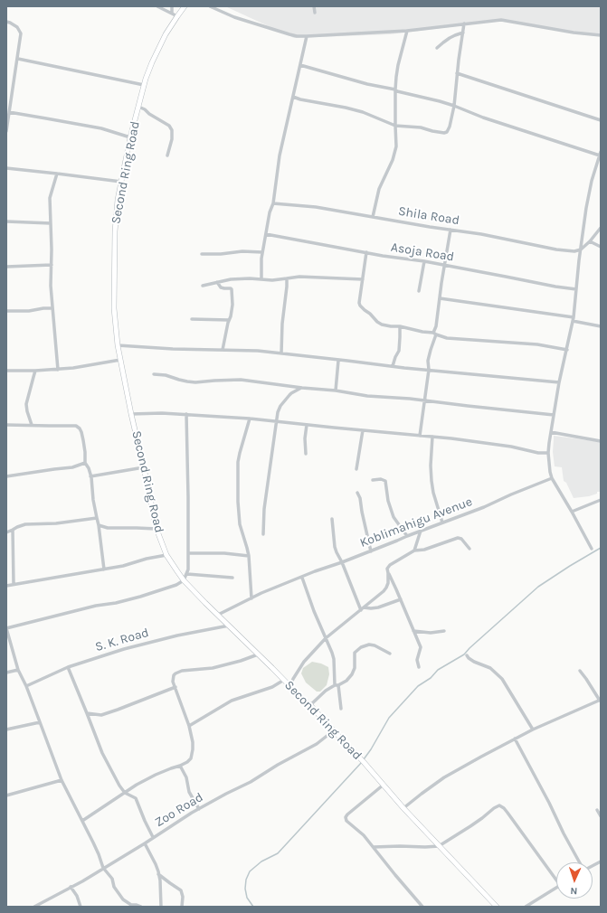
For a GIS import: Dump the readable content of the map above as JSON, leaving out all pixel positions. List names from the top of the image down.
{
  "streets": {
    "street": [
      "Second Ring Road",
      "Shila Road",
      "Asoja Road",
      "Koblimahigu Avenue",
      "S. K. Road",
      "Zoo Road"
    ]
  },
  "crossings": [
    ["Second Ring Road", "Koblimahigu Avenue"],
    ["Second Ring Road", "S. K. Road"],
    ["Second Ring Road", "Zoo Road"]
  ],
  "north": "bottom"
}
